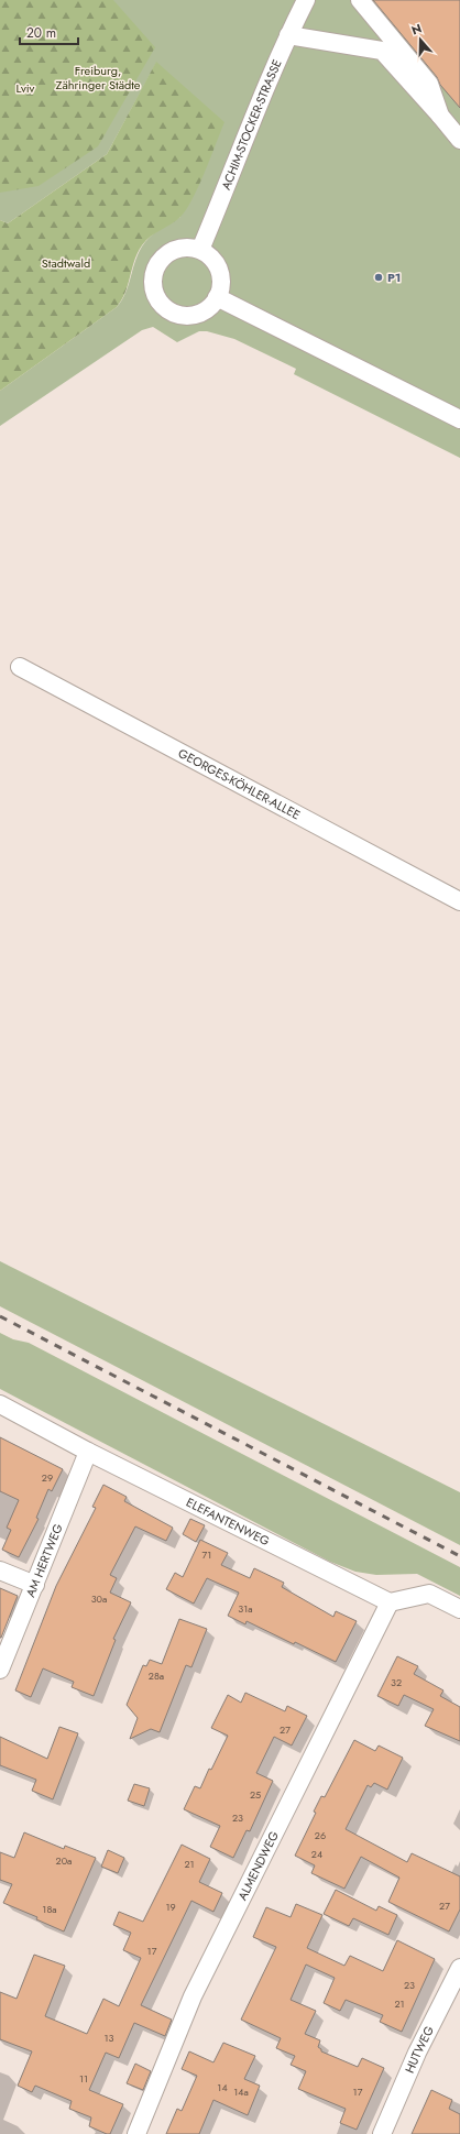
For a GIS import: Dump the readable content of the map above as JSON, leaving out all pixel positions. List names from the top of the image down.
{
  "streets": {
    "street": [
      "ACHIM-STOCKER-STRASSE",
      "GEORGES-KÖHLER-ALLEE",
      "ELEFANTENWEG",
      "AM HERTWEG",
      "ALMENDWEG",
      "HUTWEG"
    ]
  },
  "crossings": [
    ["ELEFANTENWEG", "AM HERTWEG"],
    ["ELEFANTENWEG", "ALMENDWEG"]
  ],
  "parks": ["Freiburg, Zähringer Städte", "Lviv", "Stadtwald"],
  "places": ["P1"],
  "house_numbers": [
    "29",
    "71",
    "30a",
    "31a",
    "28a",
    "32",
    "27",
    "25",
    "23",
    "26",
    "24",
    "20a",
    "21",
    "27",
    "19",
    "18a",
    "17",
    "23",
    "21",
    "13",
    "11",
    "14",
    "14a",
    "17"
  ],
  "scale_bar": "20 m",
  "north": "top"
}
